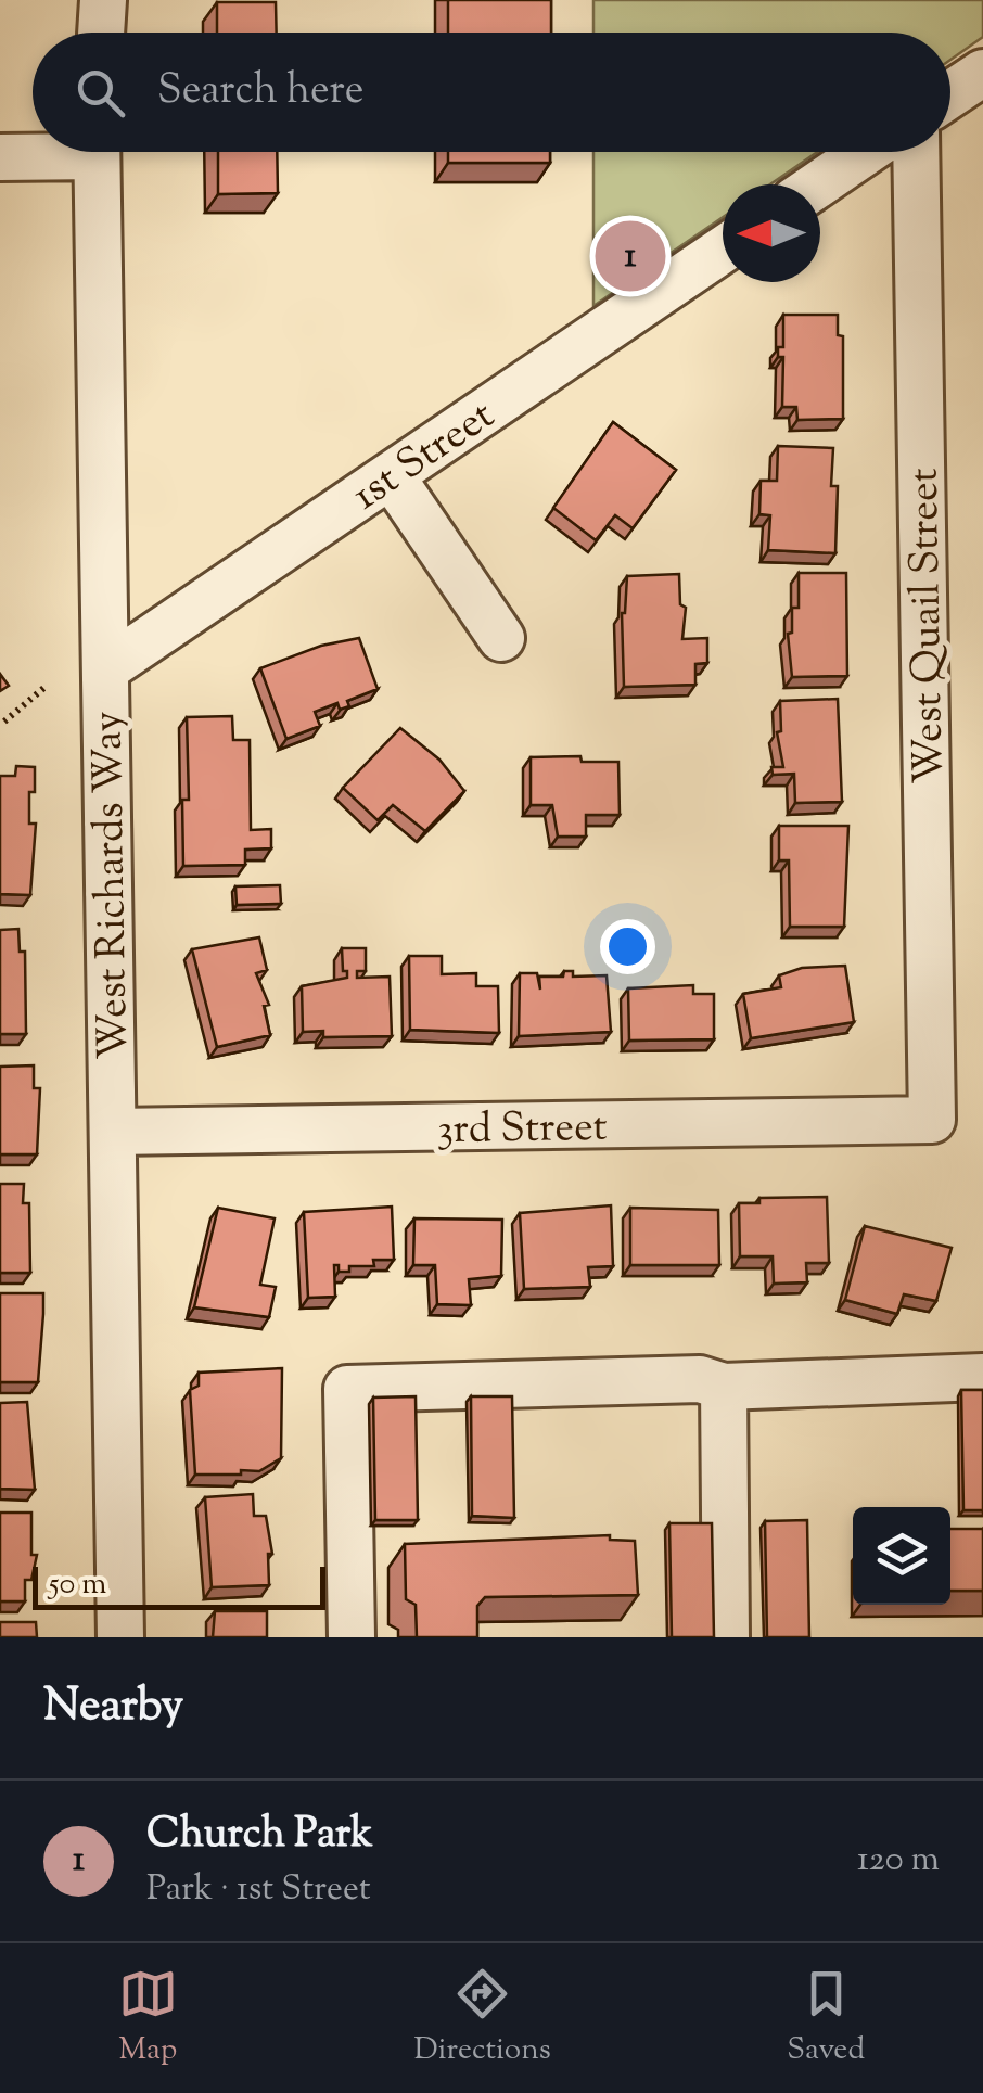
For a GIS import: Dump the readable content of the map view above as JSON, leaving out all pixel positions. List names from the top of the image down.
{
  "streets": {
    "street": [
      "1st Street",
      "West Quail Street",
      "West Richards Way",
      "3rd Street"
    ]
  },
  "crossings": [
    ["1st Street", "West Richards Way"],
    ["West Quail Street", "3rd Street"],
    ["West Richards Way", "3rd Street"]
  ],
  "scale_bar": "50 m",
  "north": "left",
  "page": {
    "search": "Search here",
    "pins": "1",
    "scale": "50 m",
    "heading": "Nearby",
    "list": [
      {
        "mark": "1",
        "name": "Church Park",
        "note": "Park · 1st Street",
        "value": "120 m"
      }
    ],
    "nav": ["Map", "Directions", "Saved"]
  }
}
